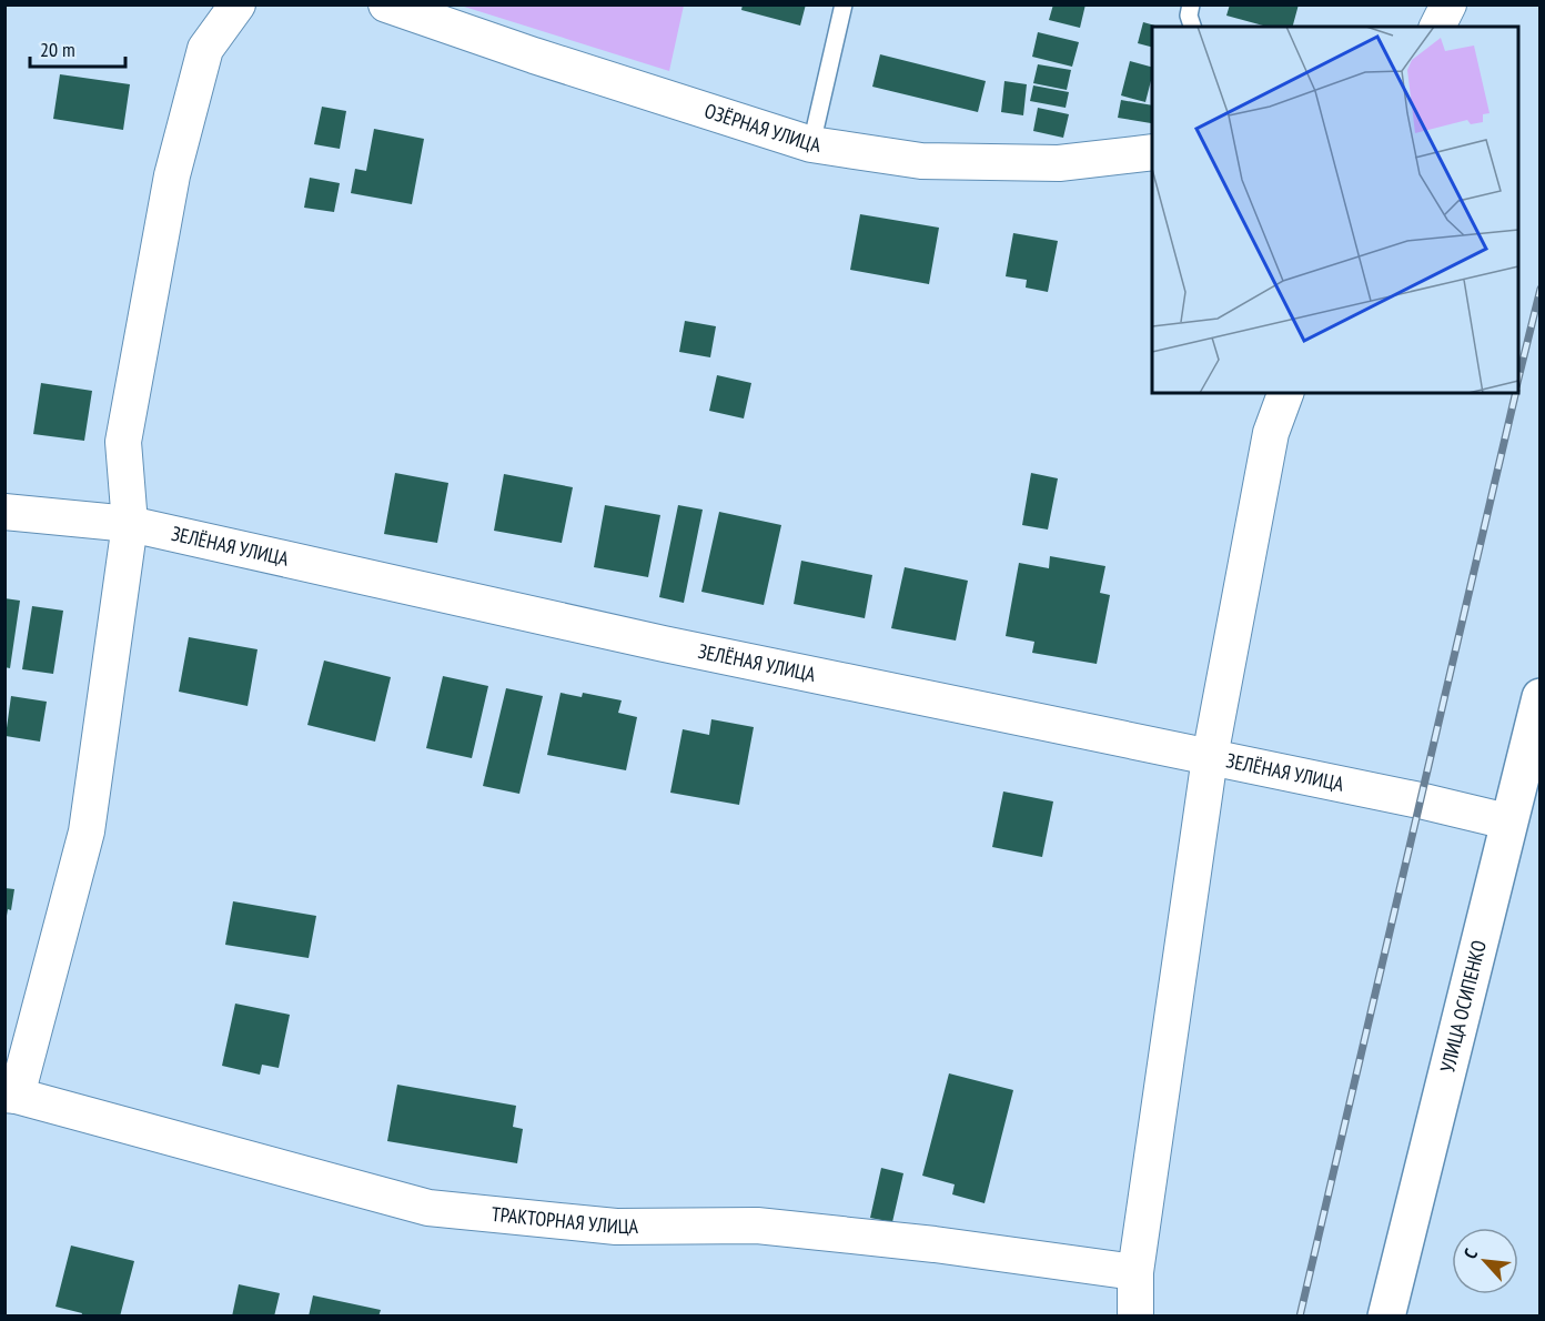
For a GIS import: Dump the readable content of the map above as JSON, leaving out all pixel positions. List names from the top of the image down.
{
  "streets": {
    "street": [
      "ОЗЁРНАЯ УЛИЦА",
      "ЗЕЛЁНАЯ УЛИЦА",
      "УЛИЦА ОСИПЕНКО",
      "ТРАКТОРНАЯ УЛИЦА"
    ]
  },
  "crossings": [
    ["ЗЕЛЁНАЯ УЛИЦА", "УЛИЦА ОСИПЕНКО"]
  ],
  "scale_bar": "20 m",
  "north": "top left"
}
